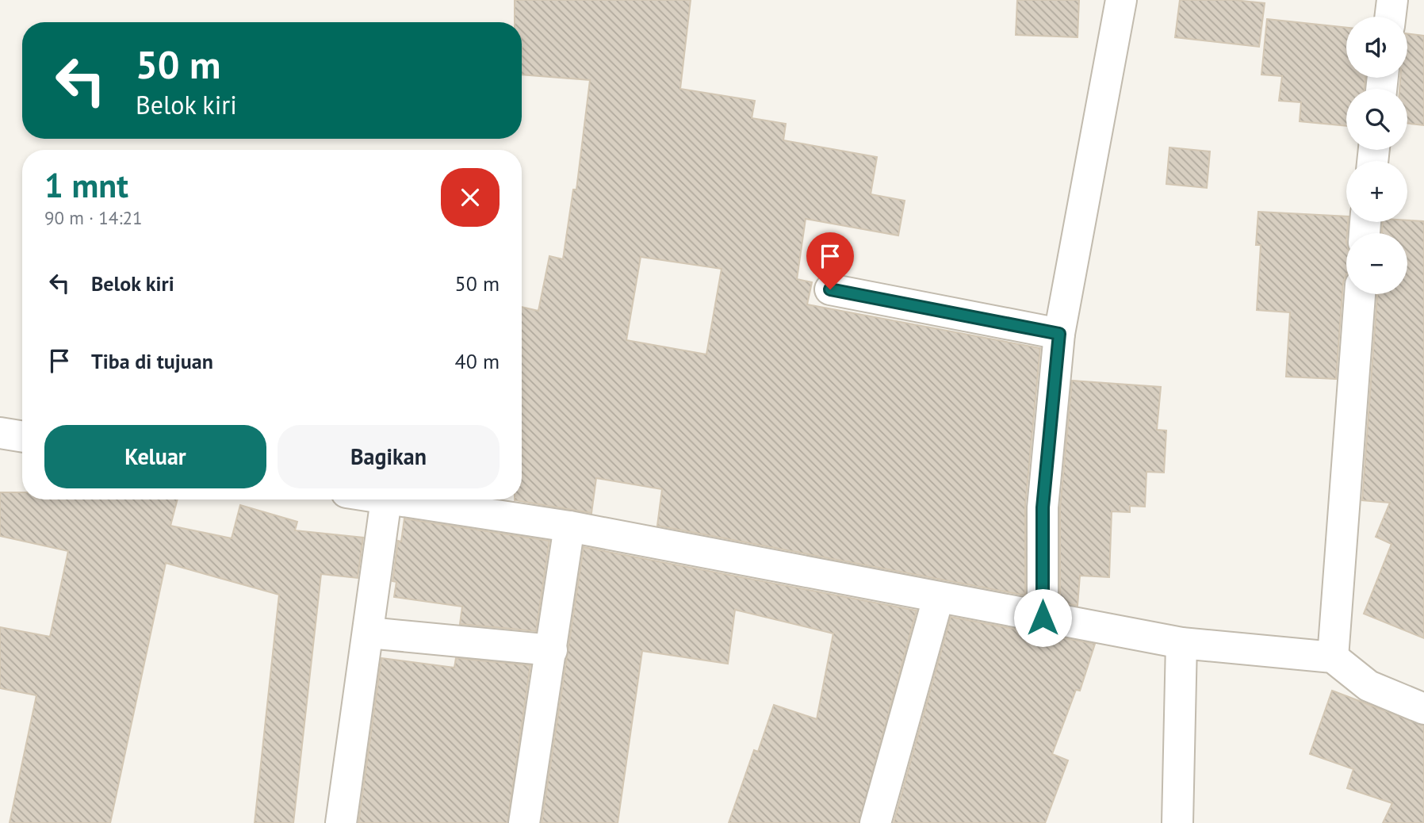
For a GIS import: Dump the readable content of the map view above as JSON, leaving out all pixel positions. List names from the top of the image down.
{
  "page": {
    "map_buttons": ["+", "−"],
    "turn": ["50 m", "Belok kiri"],
    "heading": ["1 mnt", "90 m · 14:21"],
    "list": [
      {
        "name": "Belok kiri",
        "value": "50 m"
      },
      {
        "name": "Tiba di tujuan",
        "value": "40 m"
      }
    ],
    "buttons": ["Keluar", "Bagikan"]
  }
}
